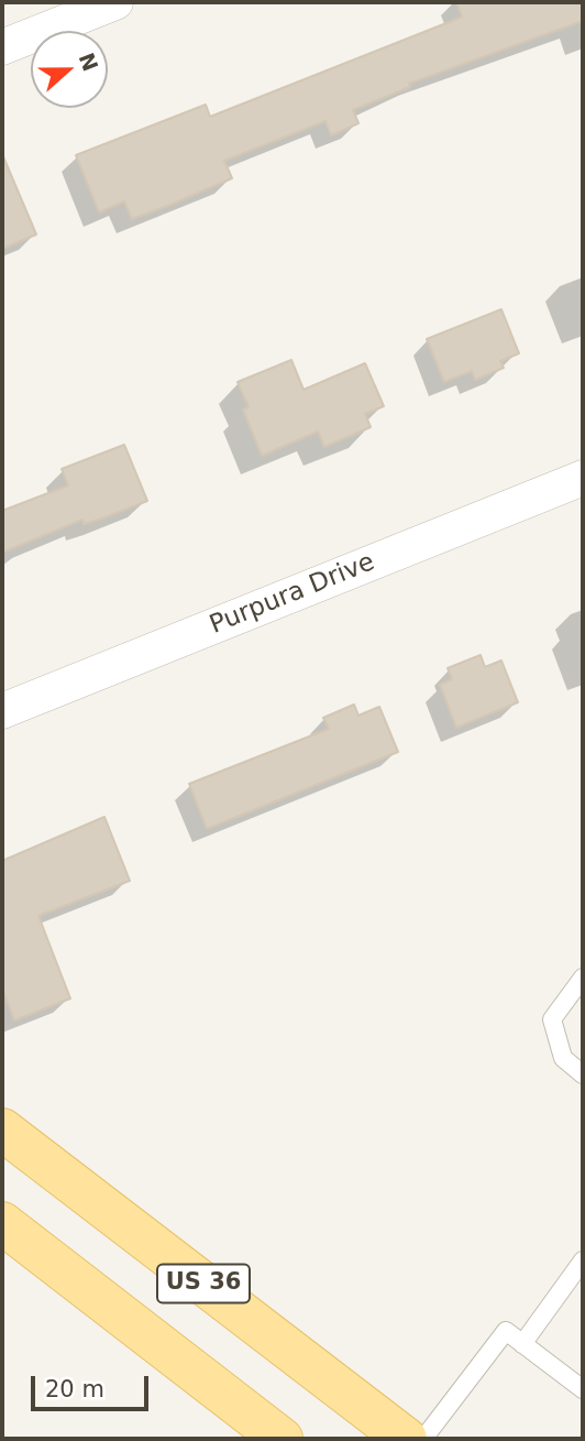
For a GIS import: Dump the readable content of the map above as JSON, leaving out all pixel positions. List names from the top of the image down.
{
  "streets": {
    "main road": ["US 36"],
    "street": ["Purpura Drive"]
  },
  "scale_bar": "20 m",
  "north": "right"
}
